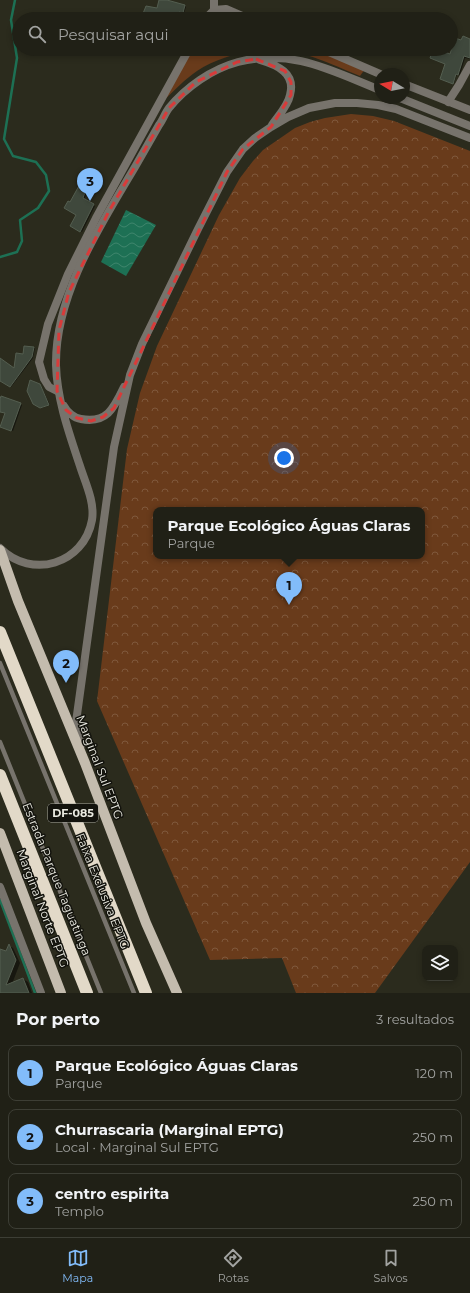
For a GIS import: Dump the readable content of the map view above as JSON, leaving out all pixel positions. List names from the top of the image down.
{
  "streets": {
    "highway": ["DF-085", "Estrada Parque Taguatinga"],
    "main road": ["Marginal Sul EPTG", "Marginal Norte EPTG"],
    "lane": ["Faixa Exclusiva EPTG"]
  },
  "north": "left",
  "page": {
    "search": "Pesquisar aqui",
    "pins": ["3", "1", "2"],
    "popup": ["Parque Ecológico Águas Claras", "Parque"],
    "heading": ["Por perto", "3 resultados"],
    "list": [
      {
        "mark": "1",
        "name": "Parque Ecológico Águas Claras",
        "note": "Parque",
        "value": "120 m"
      },
      {
        "mark": "2",
        "name": "Churrascaria (Marginal EPTG)",
        "note": "Local · Marginal Sul EPTG",
        "value": "250 m"
      },
      {
        "mark": "3",
        "name": "centro espirita",
        "note": "Templo",
        "value": "250 m"
      }
    ],
    "nav": ["Mapa", "Rotas", "Salvos"]
  }
}
